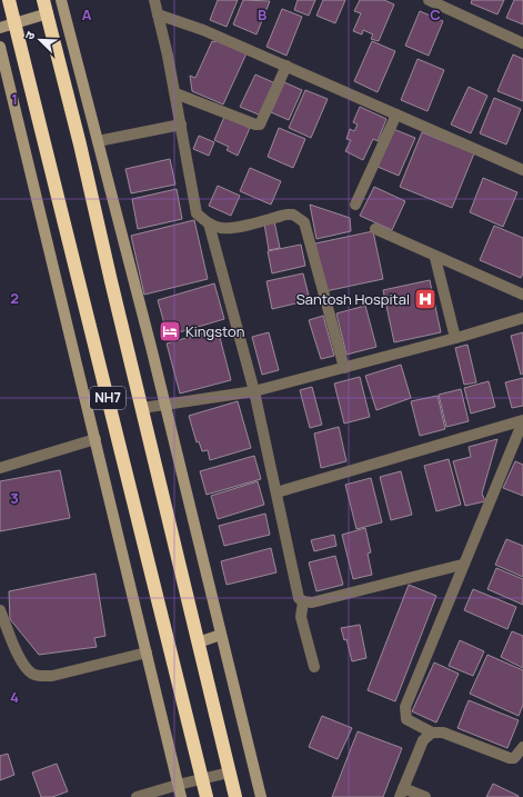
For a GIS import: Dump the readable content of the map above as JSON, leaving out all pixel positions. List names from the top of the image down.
{
  "streets": {
    "highway": ["NH7"]
  },
  "places": {
    "hospital": ["Santosh Hospital"],
    "hotel": ["Kingston"]
  },
  "north": "top left",
  "grid": {
    "columns": ["A", "B", "C"],
    "rows": [
      "1",
      "2",
      "3",
      "4"
    ]
  }
}
